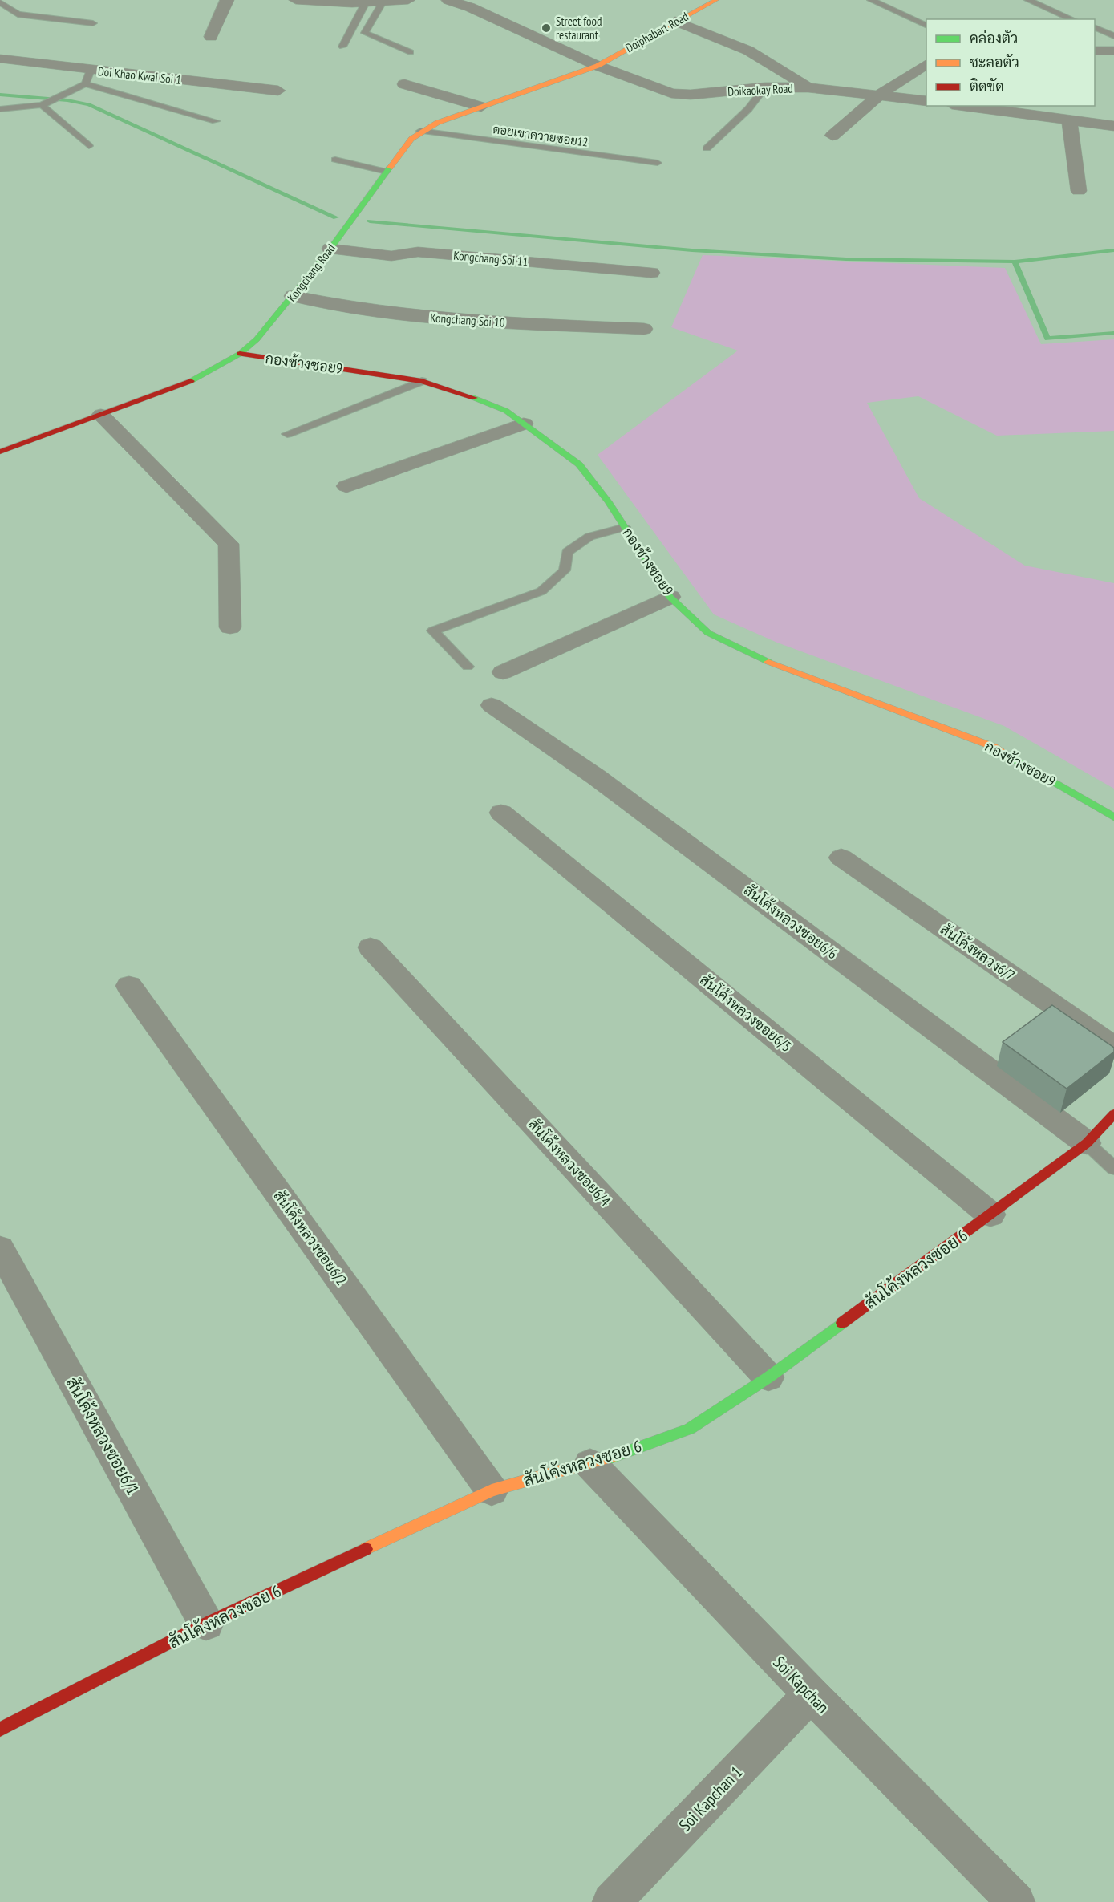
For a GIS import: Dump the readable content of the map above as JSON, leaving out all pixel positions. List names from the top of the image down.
{
  "streets": {
    "street": [
      "Doiphabart Road",
      "Doi Khao Kwai Soi 1",
      "Doikaokay Road",
      "Kongchang Soi 11",
      "Kongchang Road",
      "Kongchang Soi 10",
      "กองช้างซอย9",
      "สันโค้งหลวงซอย6/6",
      "สันโค้งหลวง6/7",
      "สันโค้งหลวงซอย6/5",
      "สันโค้งหลวงซอย6/4",
      "สันโค้งหลวงซอย6/2",
      "สันโค้งหลวงซอย 6",
      "สันโค้งหลวงซอย6/1",
      "Soi Kapchan",
      "Soi Kapchan 1"
    ],
    "lane": ["ดอยเขาควายซอย12"]
  },
  "crossings": [
    ["Doiphabart Road", "Doikaokay Road"],
    ["Doiphabart Road", "Kongchang Road"],
    ["Doikaokay Road", "Kongchang Road"],
    ["ดอยเขาควายซอย12", "Kongchang Road"],
    ["Kongchang Soi 11", "Kongchang Road"],
    ["Kongchang Road", "Kongchang Soi 10"],
    ["Kongchang Road", "กองช้างซอย9"],
    ["สันโค้งหลวงซอย6/6", "สันโค้งหลวงซอย 6"],
    ["สันโค้งหลวงซอย6/5", "สันโค้งหลวงซอย 6"],
    ["สันโค้งหลวงซอย6/4", "สันโค้งหลวงซอย 6"],
    ["สันโค้งหลวงซอย6/2", "สันโค้งหลวงซอย 6"],
    ["สันโค้งหลวงซอย 6", "สันโค้งหลวงซอย6/1"],
    ["สันโค้งหลวงซอย 6", "Soi Kapchan"],
    ["Soi Kapchan", "Soi Kapchan 1"]
  ],
  "places": ["Street food restaurant"],
  "legend": ["คล่องตัว", "ชะลอตัว", "ติดขัด"]
}
